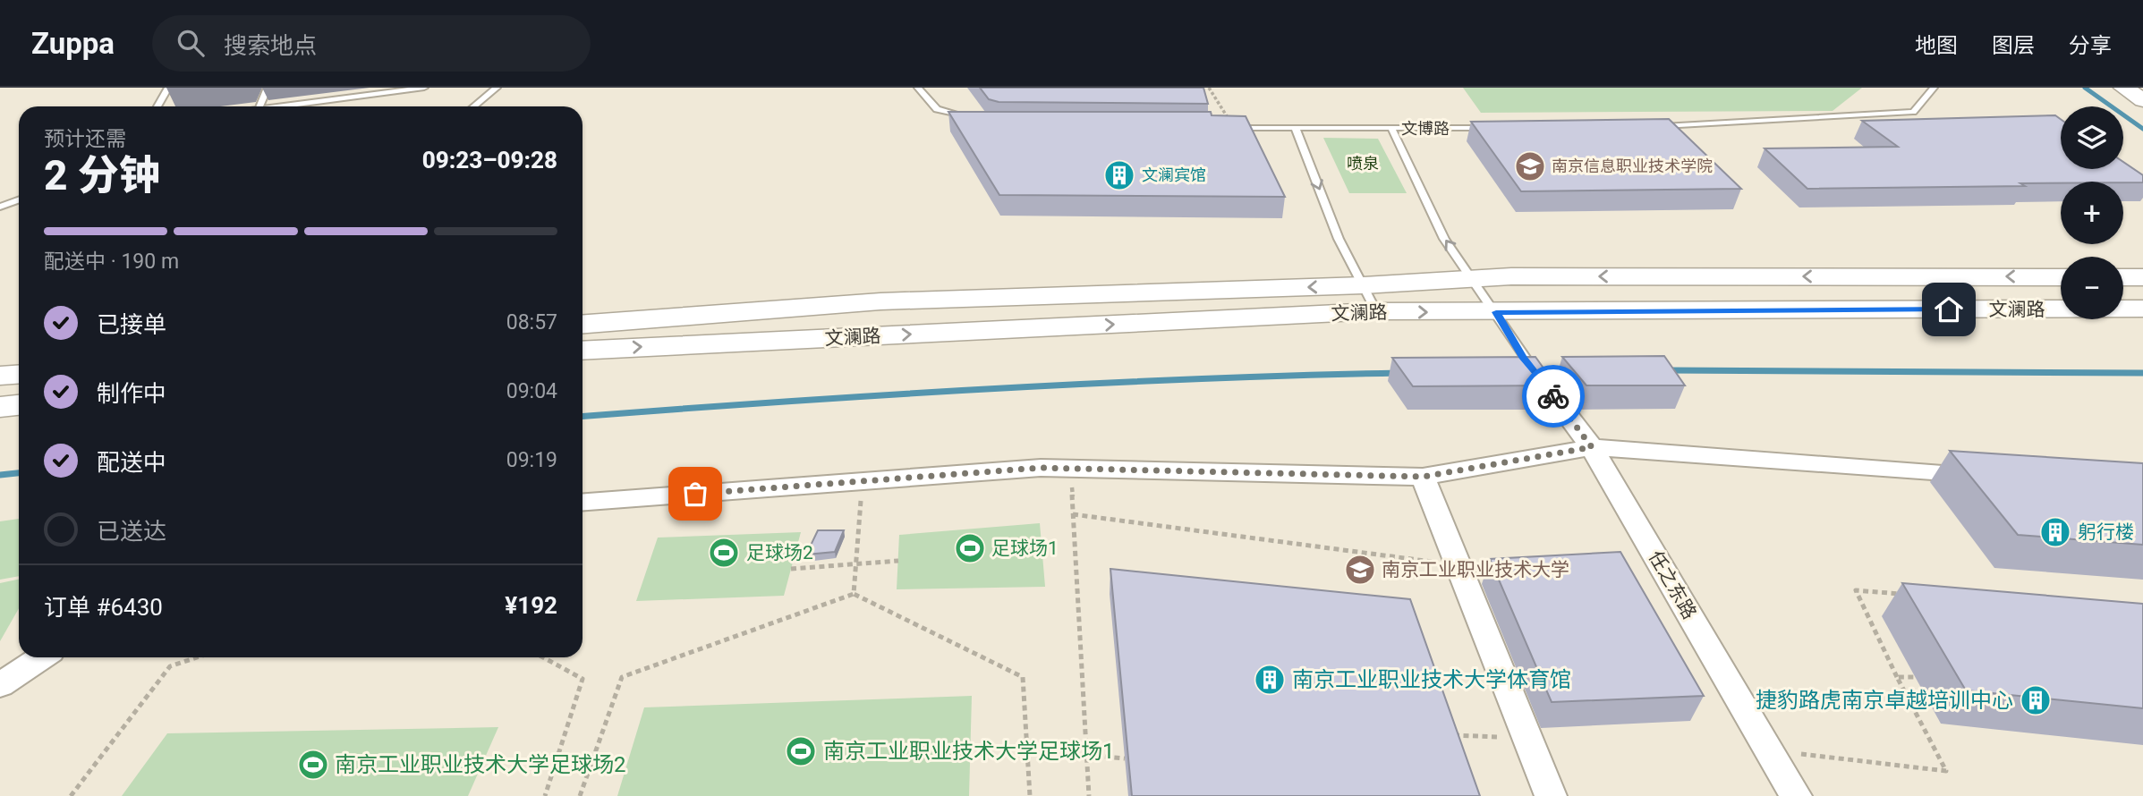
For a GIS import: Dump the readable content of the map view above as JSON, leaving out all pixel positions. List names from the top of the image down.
{
  "streets": {
    "main road": ["文澜路"],
    "street": ["任之东路"],
    "lane": ["文博路"]
  },
  "parks": ["喷泉"],
  "places": {
    "school or university": ["南京信息职业技术学院", "南京工业职业技术大学"],
    "building": [
      "文澜宾馆",
      "躬行楼",
      "南京工业职业技术大学体育馆",
      "捷豹路虎南京卓越培训中心"
    ],
    "sports": [
      "足球场1",
      "足球场2",
      "南京工业职业技术大学足球场1",
      "南京工业职业技术大学足球场2"
    ]
  },
  "page": {
    "header": "Zuppa",
    "search": "搜索地点",
    "nav": ["地图", "图层", "分享"],
    "map_buttons": ["+", "−"],
    "heading": ["2 分钟", "预计还需", "09:23–09:28"],
    "panel": ["订单 #6430", "¥192"],
    "bar": "配送中 · 190 m",
    "list": [
      ["已接单", "08:57"],
      ["制作中", "09:04"],
      ["配送中", "09:19"],
      "已送达"
    ]
  }
}
